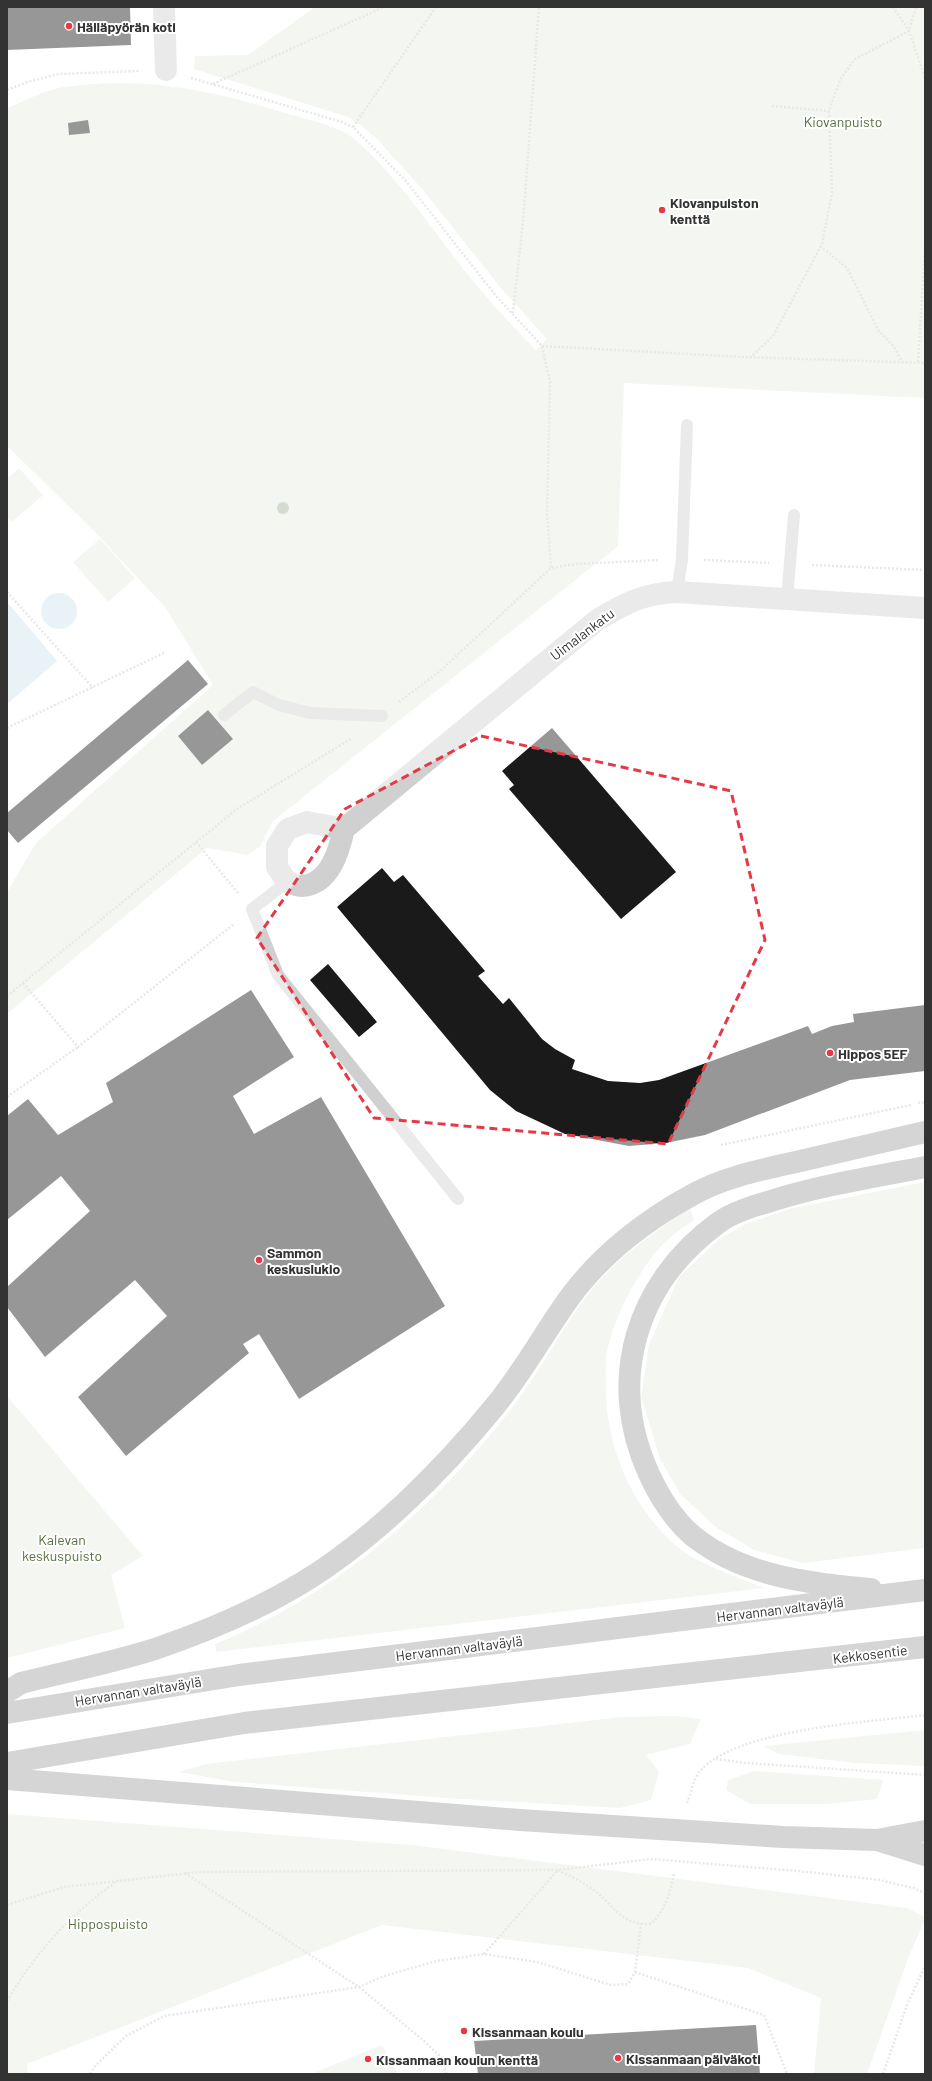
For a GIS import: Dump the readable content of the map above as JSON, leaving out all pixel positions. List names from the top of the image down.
{
  "streets": {
    "highway": ["Hervannan valtaväylä", "Kekkosentie"],
    "street": ["Uimalankatu"]
  },
  "parks": ["Kiovanpuisto", "Kalevan keskuspuisto", "Hippospuisto"],
  "places": [
    "Hälläpyörän koti",
    "Kiovanpuiston kenttä",
    "Hippos 5EF",
    "Sammon keskuslukio",
    "Kissanmaan koulu",
    "Kissanmaan päiväkoti",
    "Kissanmaan koulun kenttä"
  ]
}
